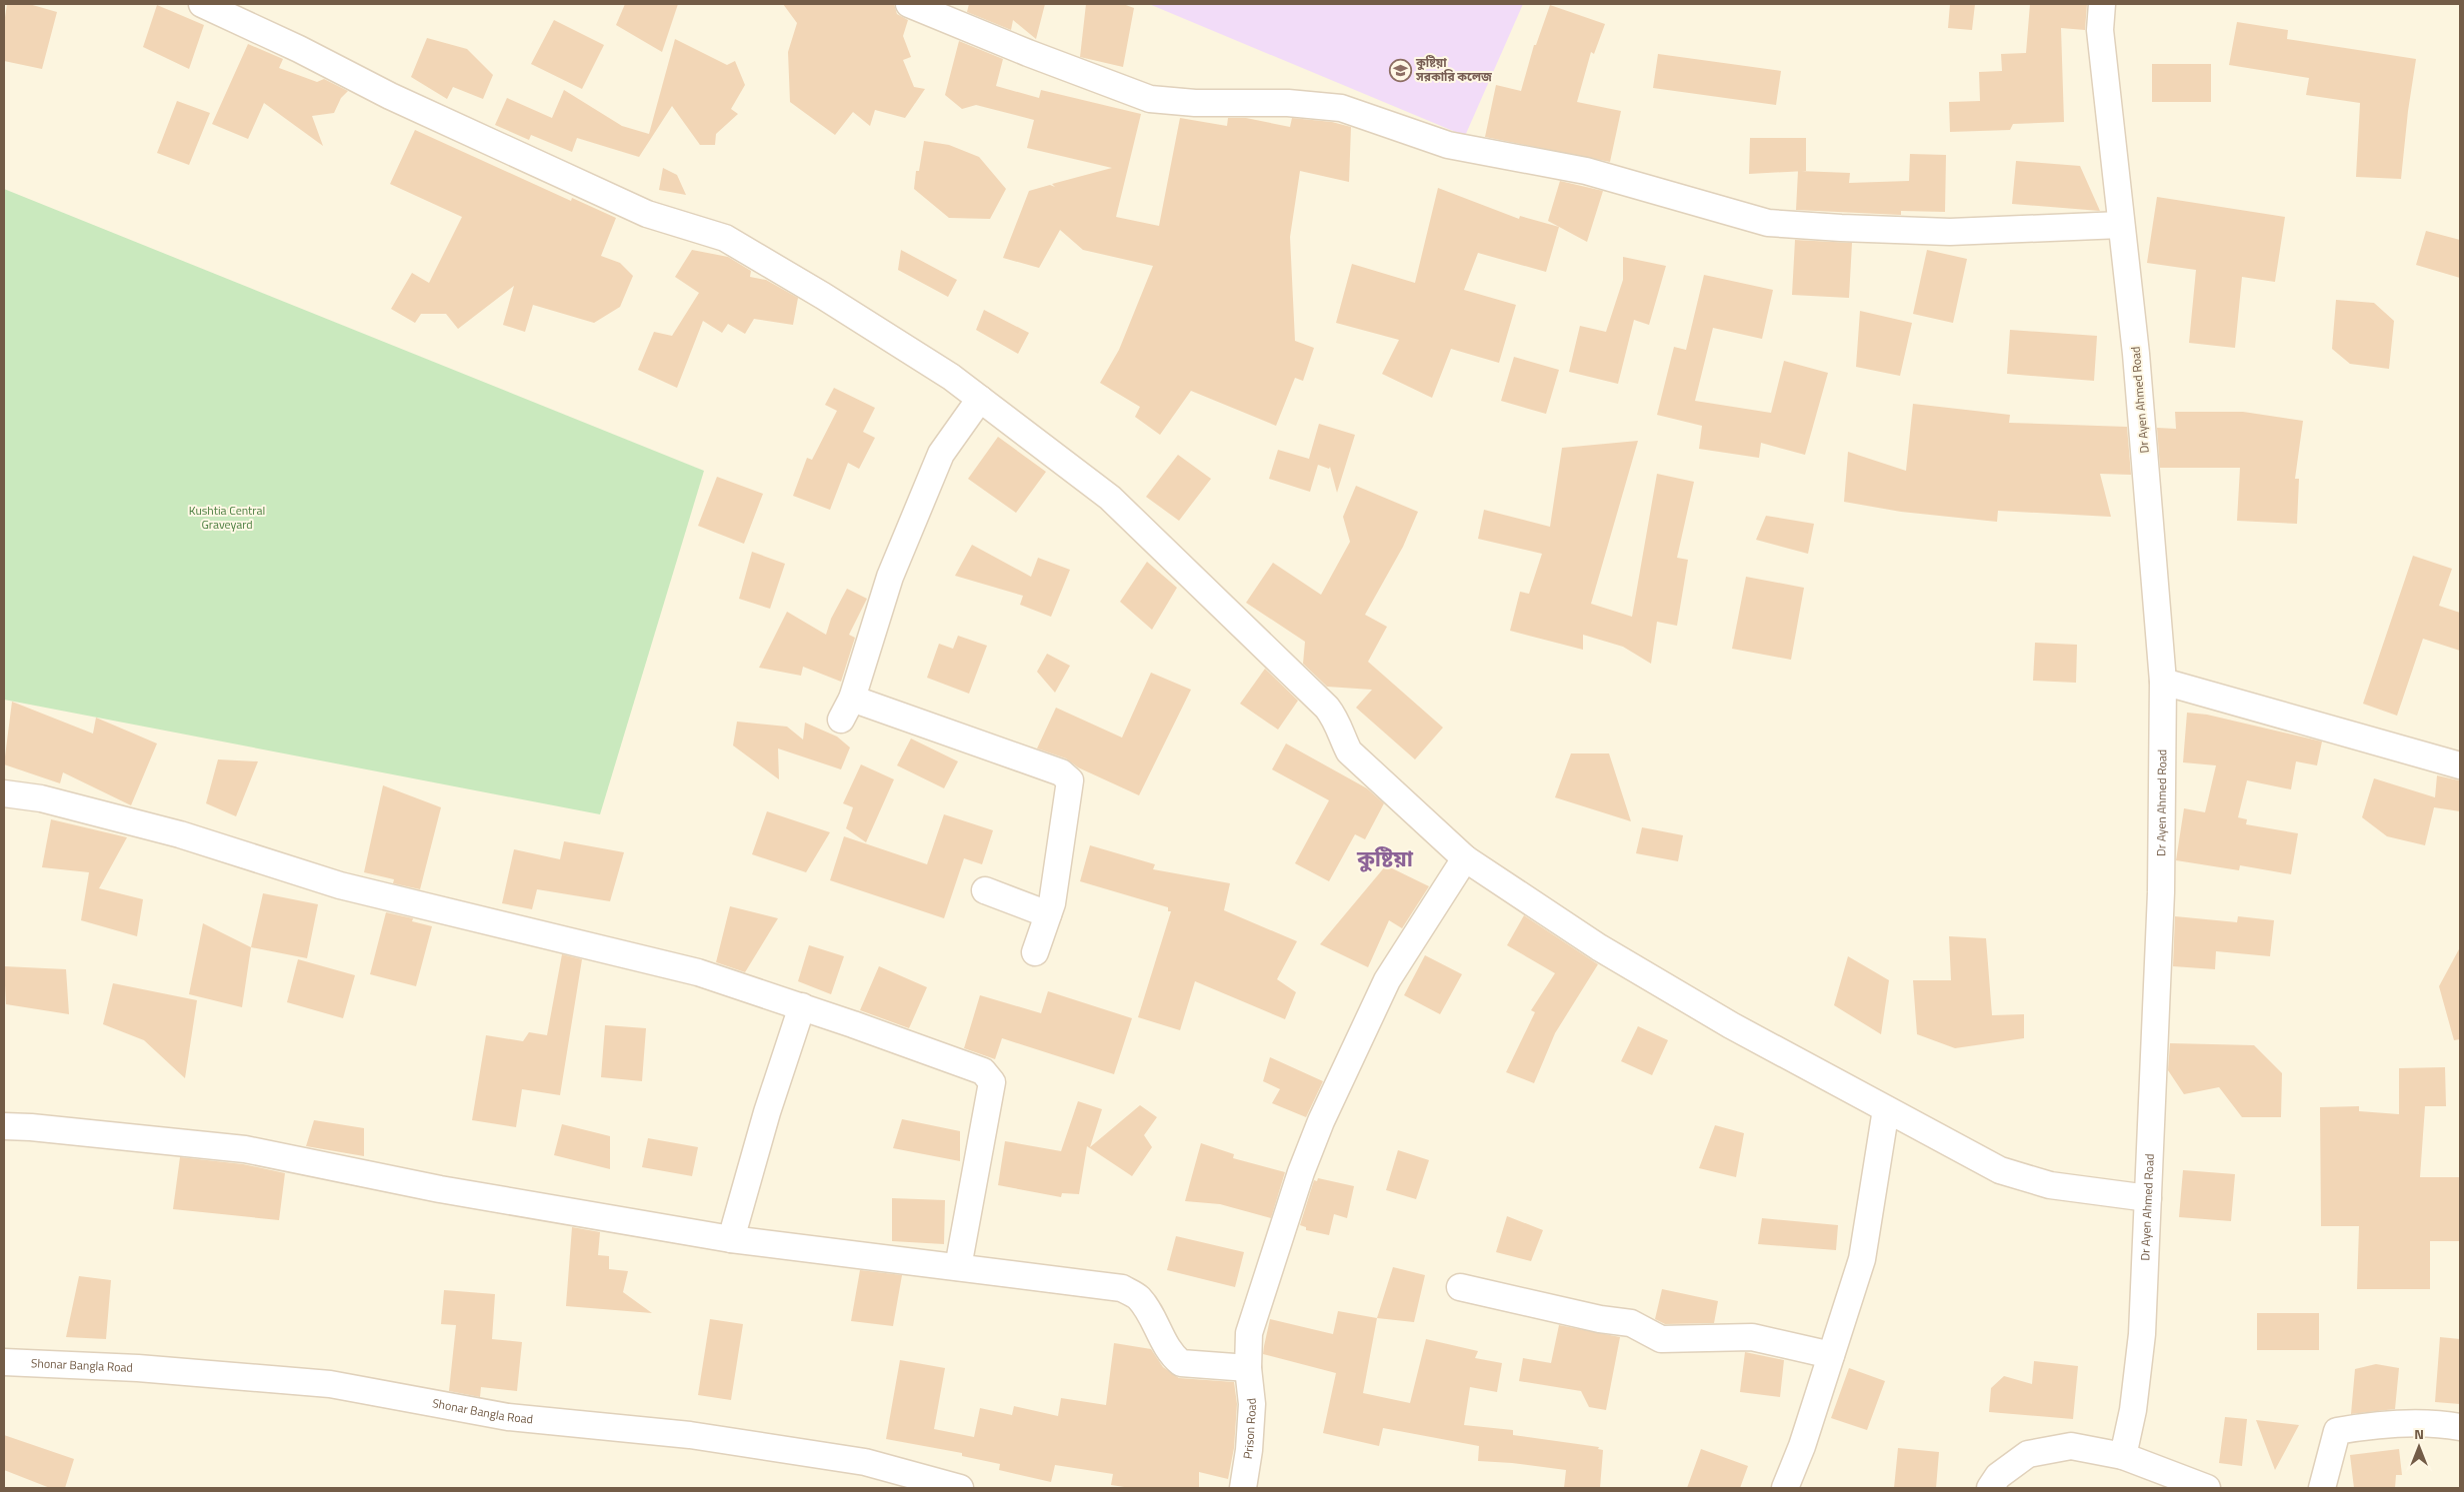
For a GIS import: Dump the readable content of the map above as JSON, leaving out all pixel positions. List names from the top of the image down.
{
  "streets": {
    "street": ["Dr Ayen Ahmed Road", "Shonar Bangla Road", "Prison Road"]
  },
  "districts": ["কুষ্টিয়া"],
  "parks": ["Kushtia Central Graveyard"],
  "places": {
    "school or university": ["কুষ্টিয়া সরকারি কলেজ"]
  },
  "north": "top"
}
